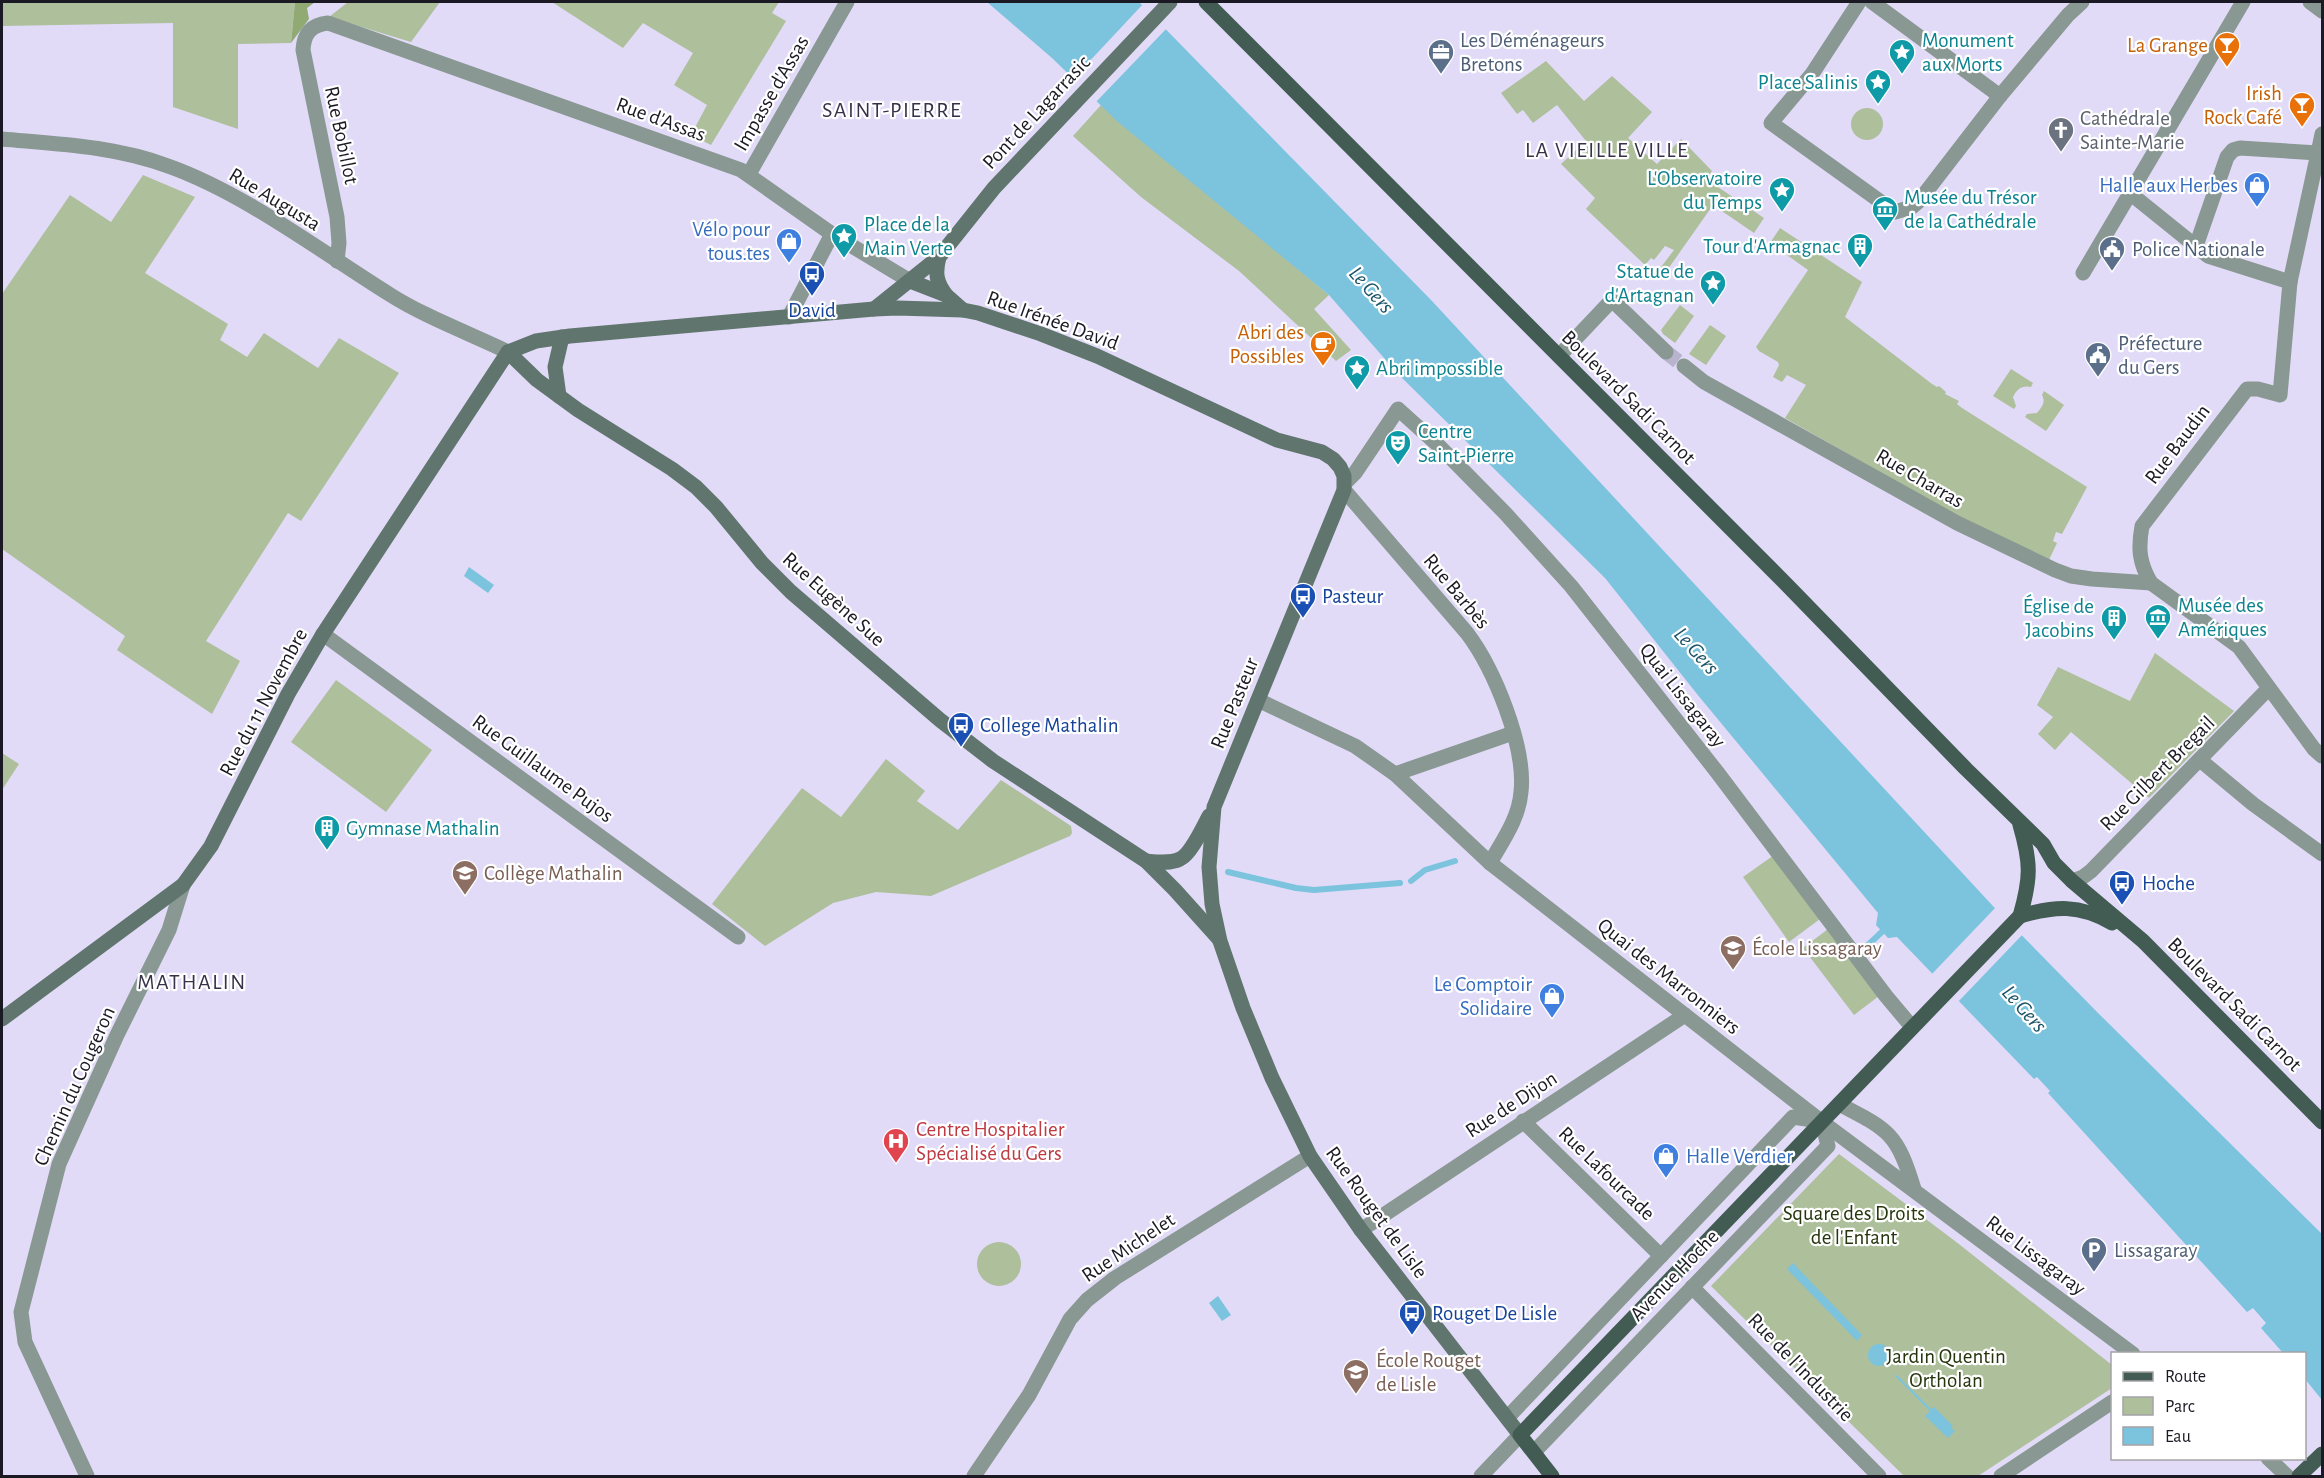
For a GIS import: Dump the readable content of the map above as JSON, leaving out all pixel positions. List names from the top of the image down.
{
  "streets": {
    "main road": [
      "Pont de Lagarrasic",
      "Rue d'Assas",
      "Rue Irénée David",
      "Boulevard Sadi Carnot",
      "Rue Eugène Sue",
      "Rue du 11 Novembre",
      "Rue Pasteur",
      "Rue Rouget de Lisle",
      "Avenue Hoche"
    ],
    "street": [
      "Impasse d'Assas",
      "Rue Bobillot",
      "Rue Augusta",
      "Rue Baudin",
      "Rue Charras",
      "Rue Barbès",
      "Quai Lissagaray",
      "Rue Guillaume Pujos",
      "Rue Gilbert Bregail",
      "Quai des Marronniers",
      "Chemin du Cougeron",
      "Rue de Dijon",
      "Rue Lafourcade",
      "Rue Michelet",
      "Rue Lissagaray",
      "Rue de l'Industrie"
    ]
  },
  "crossings": [
    ["Impasse d'Assas", "Rue d'Assas"],
    ["Pont de Lagarrasic", "Rue d'Assas"],
    ["Pont de Lagarrasic", "Rue Irénée David"],
    ["Rue d'Assas", "Rue Bobillot"],
    ["Rue d'Assas", "Rue Irénée David"],
    ["Rue Bobillot", "Rue Augusta"],
    ["Rue Augusta", "Rue Irénée David"],
    ["Rue Augusta", "Rue Eugène Sue"],
    ["Rue Augusta", "Rue du 11 Novembre"],
    ["Rue Irénée David", "Rue Barbès"],
    ["Rue Irénée David", "Rue Eugène Sue"],
    ["Rue Irénée David", "Quai Lissagaray"],
    ["Rue Irénée David", "Rue du 11 Novembre"],
    ["Rue Irénée David", "Rue Pasteur"],
    ["Boulevard Sadi Carnot", "Rue Gilbert Bregail"],
    ["Boulevard Sadi Carnot", "Avenue Hoche"],
    ["Rue Baudin", "Rue Charras"],
    ["Rue Barbès", "Quai Lissagaray"],
    ["Rue Barbès", "Rue Pasteur"],
    ["Rue Barbès", "Quai des Marronniers"],
    ["Rue Eugène Sue", "Rue du 11 Novembre"],
    ["Rue Eugène Sue", "Rue Pasteur"],
    ["Rue Eugène Sue", "Rue Rouget de Lisle"],
    ["Quai Lissagaray", "Rue Pasteur"],
    ["Quai Lissagaray", "Avenue Hoche"],
    ["Rue du 11 Novembre", "Rue Guillaume Pujos"],
    ["Rue du 11 Novembre", "Chemin du Cougeron"],
    ["Rue Pasteur", "Quai des Marronniers"],
    ["Rue Pasteur", "Rue Rouget de Lisle"],
    ["Quai des Marronniers", "Rue de Dijon"],
    ["Quai des Marronniers", "Rue Lissagaray"],
    ["Quai des Marronniers", "Avenue Hoche"],
    ["Rue de Dijon", "Rue Lafourcade"],
    ["Rue de Dijon", "Rue Rouget de Lisle"],
    ["Rue Lafourcade", "Avenue Hoche"],
    ["Rue Rouget de Lisle", "Rue Michelet"],
    ["Rue Rouget de Lisle", "Avenue Hoche"],
    ["Rue Lissagaray", "Avenue Hoche"],
    ["Avenue Hoche", "Rue de l'Industrie"]
  ],
  "districts": ["SAINT-PIERRE", "LA VIEILLE VILLE", "MATHALIN"],
  "water": ["Le Gers"],
  "parks": ["Square des Droits de l'Enfant", "Jardin Quentin Ortholan"],
  "places": {
    "bar": ["La Grange", "Irish Rock Café"],
    "office": ["Les Déménageurs Bretons"],
    "place": [
      "Monument aux Morts",
      "Place Salinis",
      "L'Observatoire du Temps",
      "Place de la Main Verte",
      "Statue de d'Artagnan",
      "Abri impossible"
    ],
    "church": ["Cathédrale Sainte-Marie"],
    "shop": [
      "Halle aux Herbes",
      "Vélo pour tous.tes",
      "Le Comptoir Solidaire",
      "Halle Verdier"
    ],
    "museum": ["Musée du Trésor de la Cathédrale", "Musée des Amériques"],
    "building": ["Tour d'Armagnac", "Église de Jacobins", "Gymnase Mathalin"],
    "public building": ["Police Nationale", "Préfecture du Gers"],
    "bus stop": [
      "David",
      "Pasteur",
      "College Mathalin",
      "Hoche",
      "Rouget De Lisle"
    ],
    "cafe": ["Abri des Possibles"],
    "theatre": ["Centre Saint-Pierre"],
    "school or university": ["Collège Mathalin", "École Lissagaray", "École Rouget de Lisle"],
    "hospital": ["Centre Hospitalier Spécialisé du Gers"],
    "parking": ["Lissagaray"]
  },
  "legend": ["Route", "Parc", "Eau"]
}
